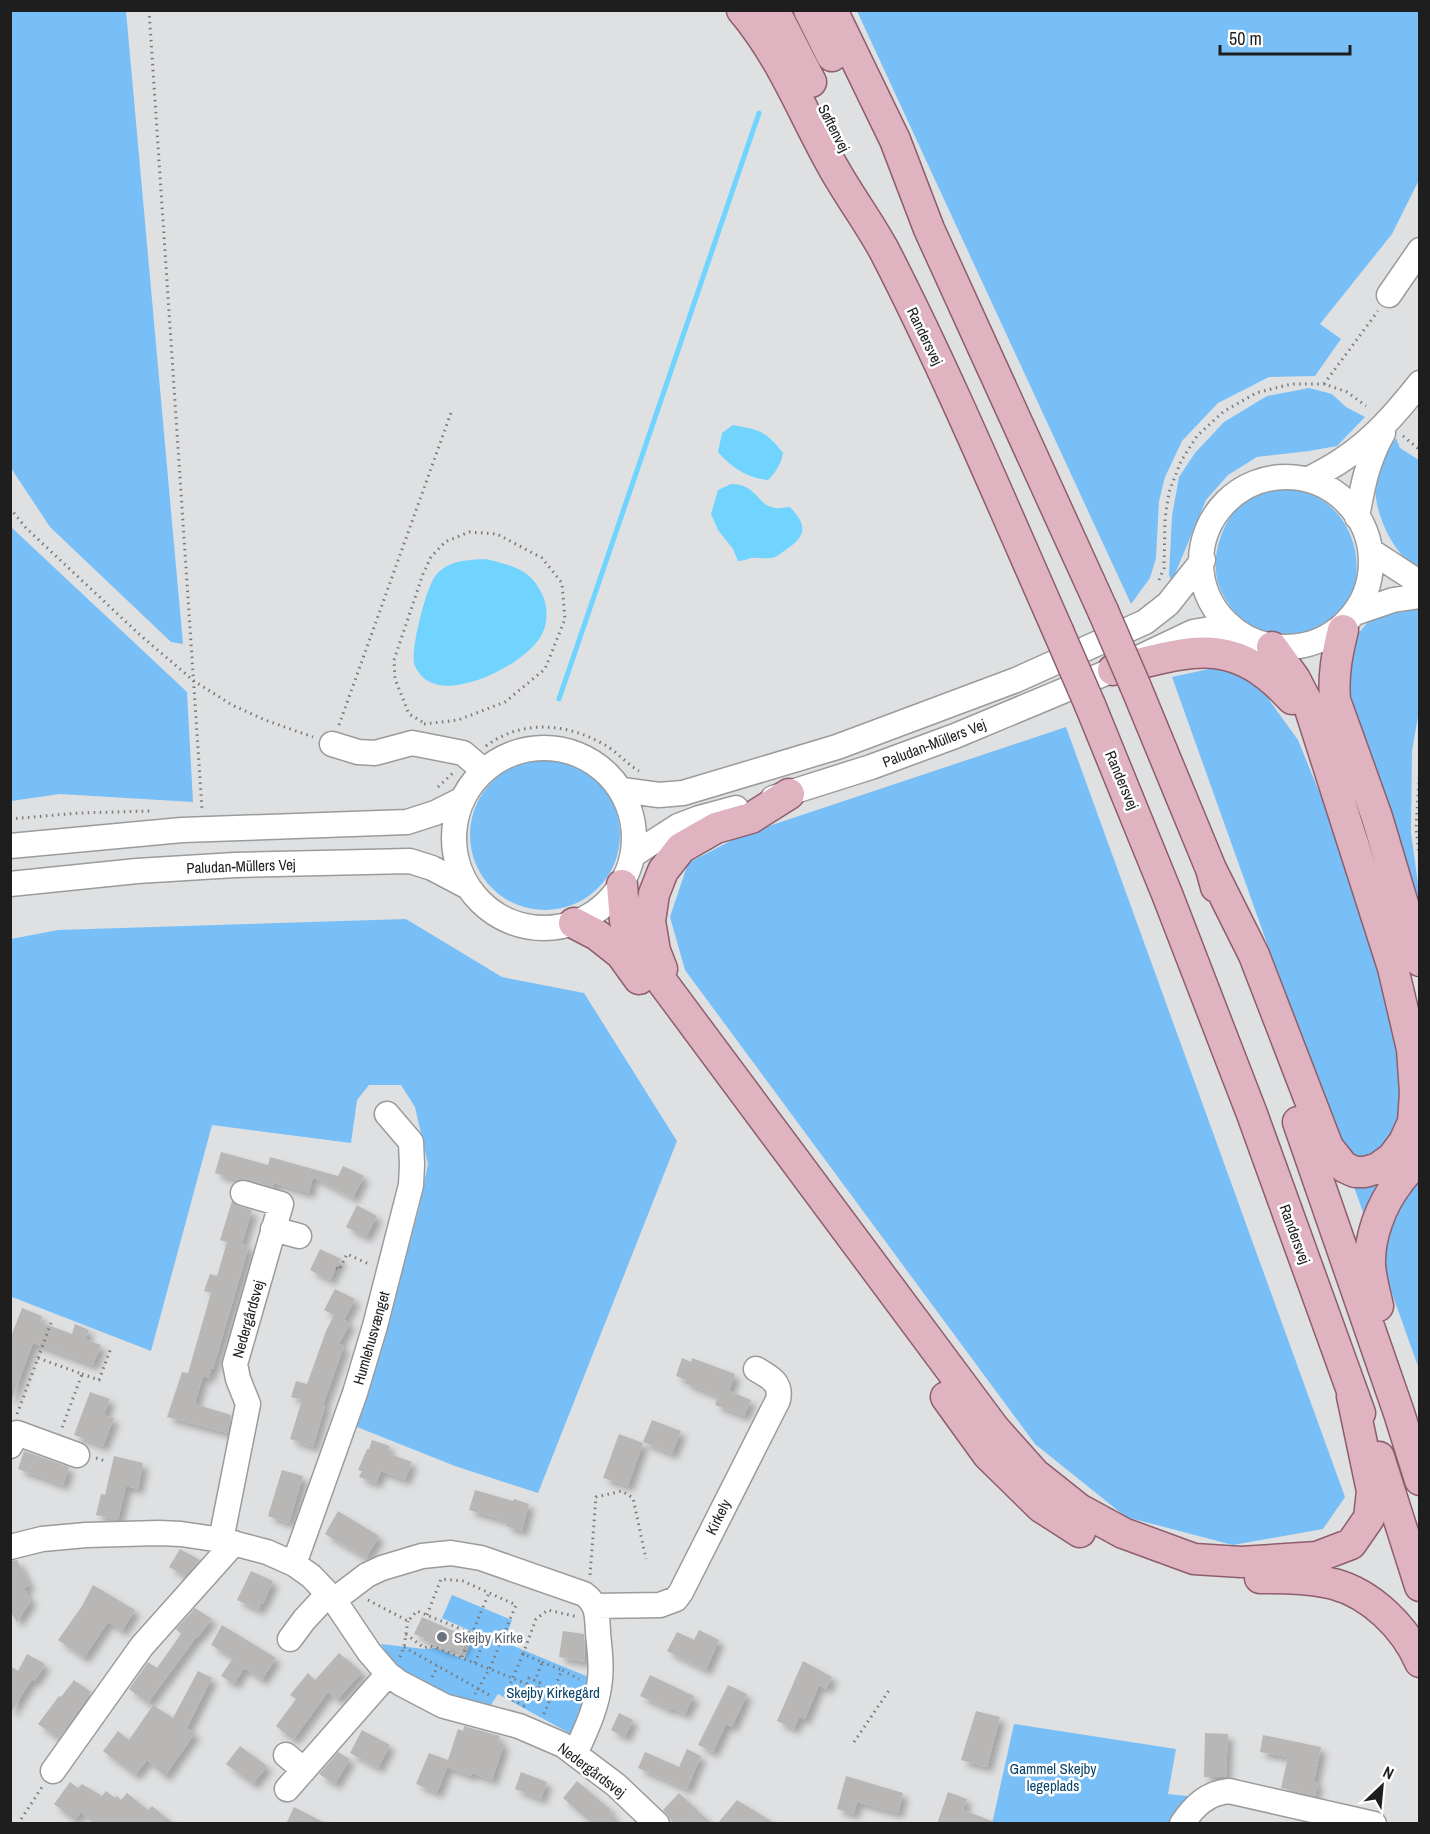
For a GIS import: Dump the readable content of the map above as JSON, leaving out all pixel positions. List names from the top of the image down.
{
  "streets": {
    "main road": ["Søftenvej", "Randersvej"],
    "street": [
      "Paludan-Müllers Vej",
      "Nedergårdsvej",
      "Humlehusvænget",
      "Kirkely"
    ]
  },
  "crossings": [
    ["Søftenvej", "Randersvej"],
    ["Nedergårdsvej", "Humlehusvænget"],
    ["Nedergårdsvej", "Kirkely"]
  ],
  "parks": ["Skejby Kirkegård", "Gammel Skejby legeplads"],
  "places": ["Skejby Kirke"],
  "scale_bar": "50 m",
  "north": "top right"
}
